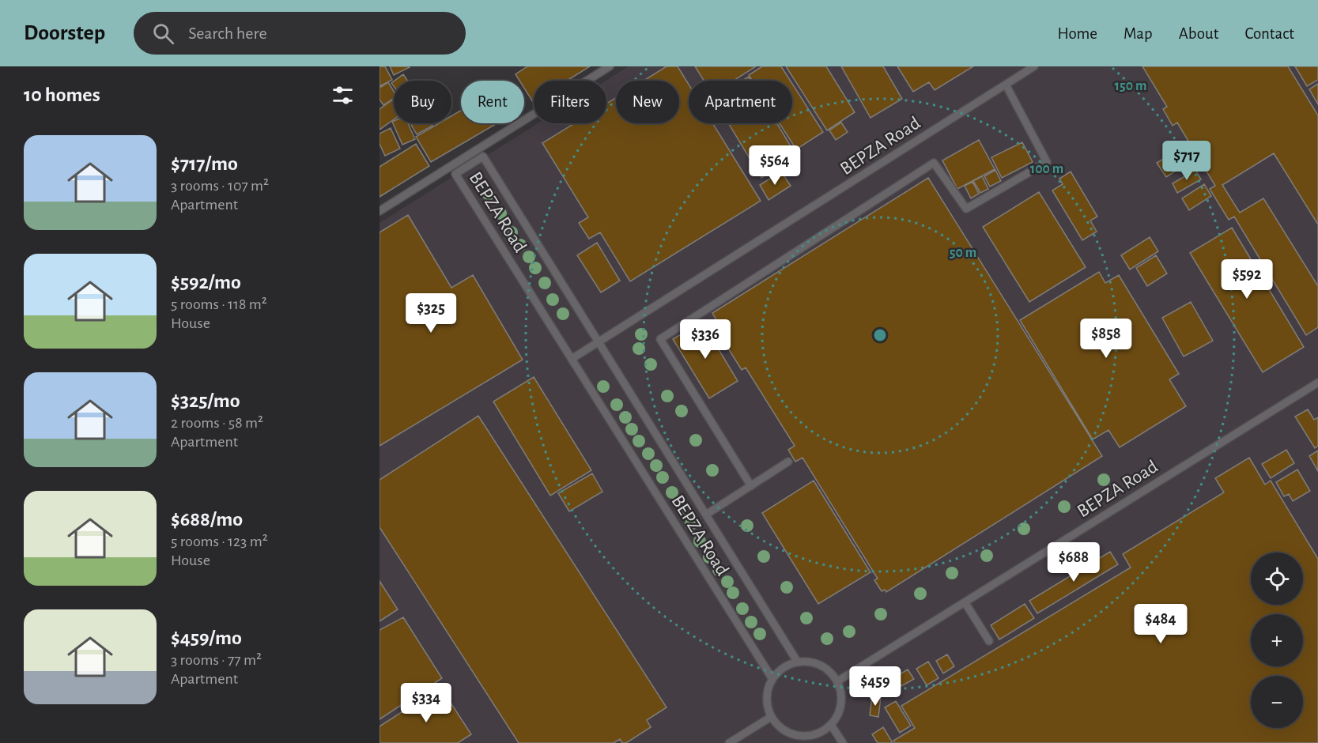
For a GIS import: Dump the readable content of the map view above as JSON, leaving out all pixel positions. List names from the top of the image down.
{
  "streets": {
    "lane": ["BEPZA Road"]
  },
  "page": {
    "header": "Doorstep",
    "search": "Search here",
    "nav": [
      "Home",
      "Map",
      "About",
      "Contact"
    ],
    "heading": "10 homes",
    "chip": [
      "Buy",
      "Rent",
      "Filters",
      "New",
      "Apartment"
    ],
    "list": [
      {
        "name": "$717/mo",
        "note": "3 rooms · 107 m² · Apartment"
      },
      {
        "name": "$592/mo",
        "note": "5 rooms · 118 m² · House"
      },
      {
        "name": "$325/mo",
        "note": "2 rooms · 58 m² · Apartment"
      },
      {
        "name": "$688/mo",
        "note": "5 rooms · 123 m² · House"
      },
      {
        "name": "$459/mo",
        "note": "3 rooms · 77 m² · Apartment"
      }
    ],
    "price": [
      "$717",
      "$564",
      "$592",
      "$325",
      "$858",
      "$336",
      "$688",
      "$484",
      "$459",
      "$334"
    ],
    "map_buttons": ["+", "−"]
  },
  "rings": ["150 m", "100 m", "50 m"]
}
